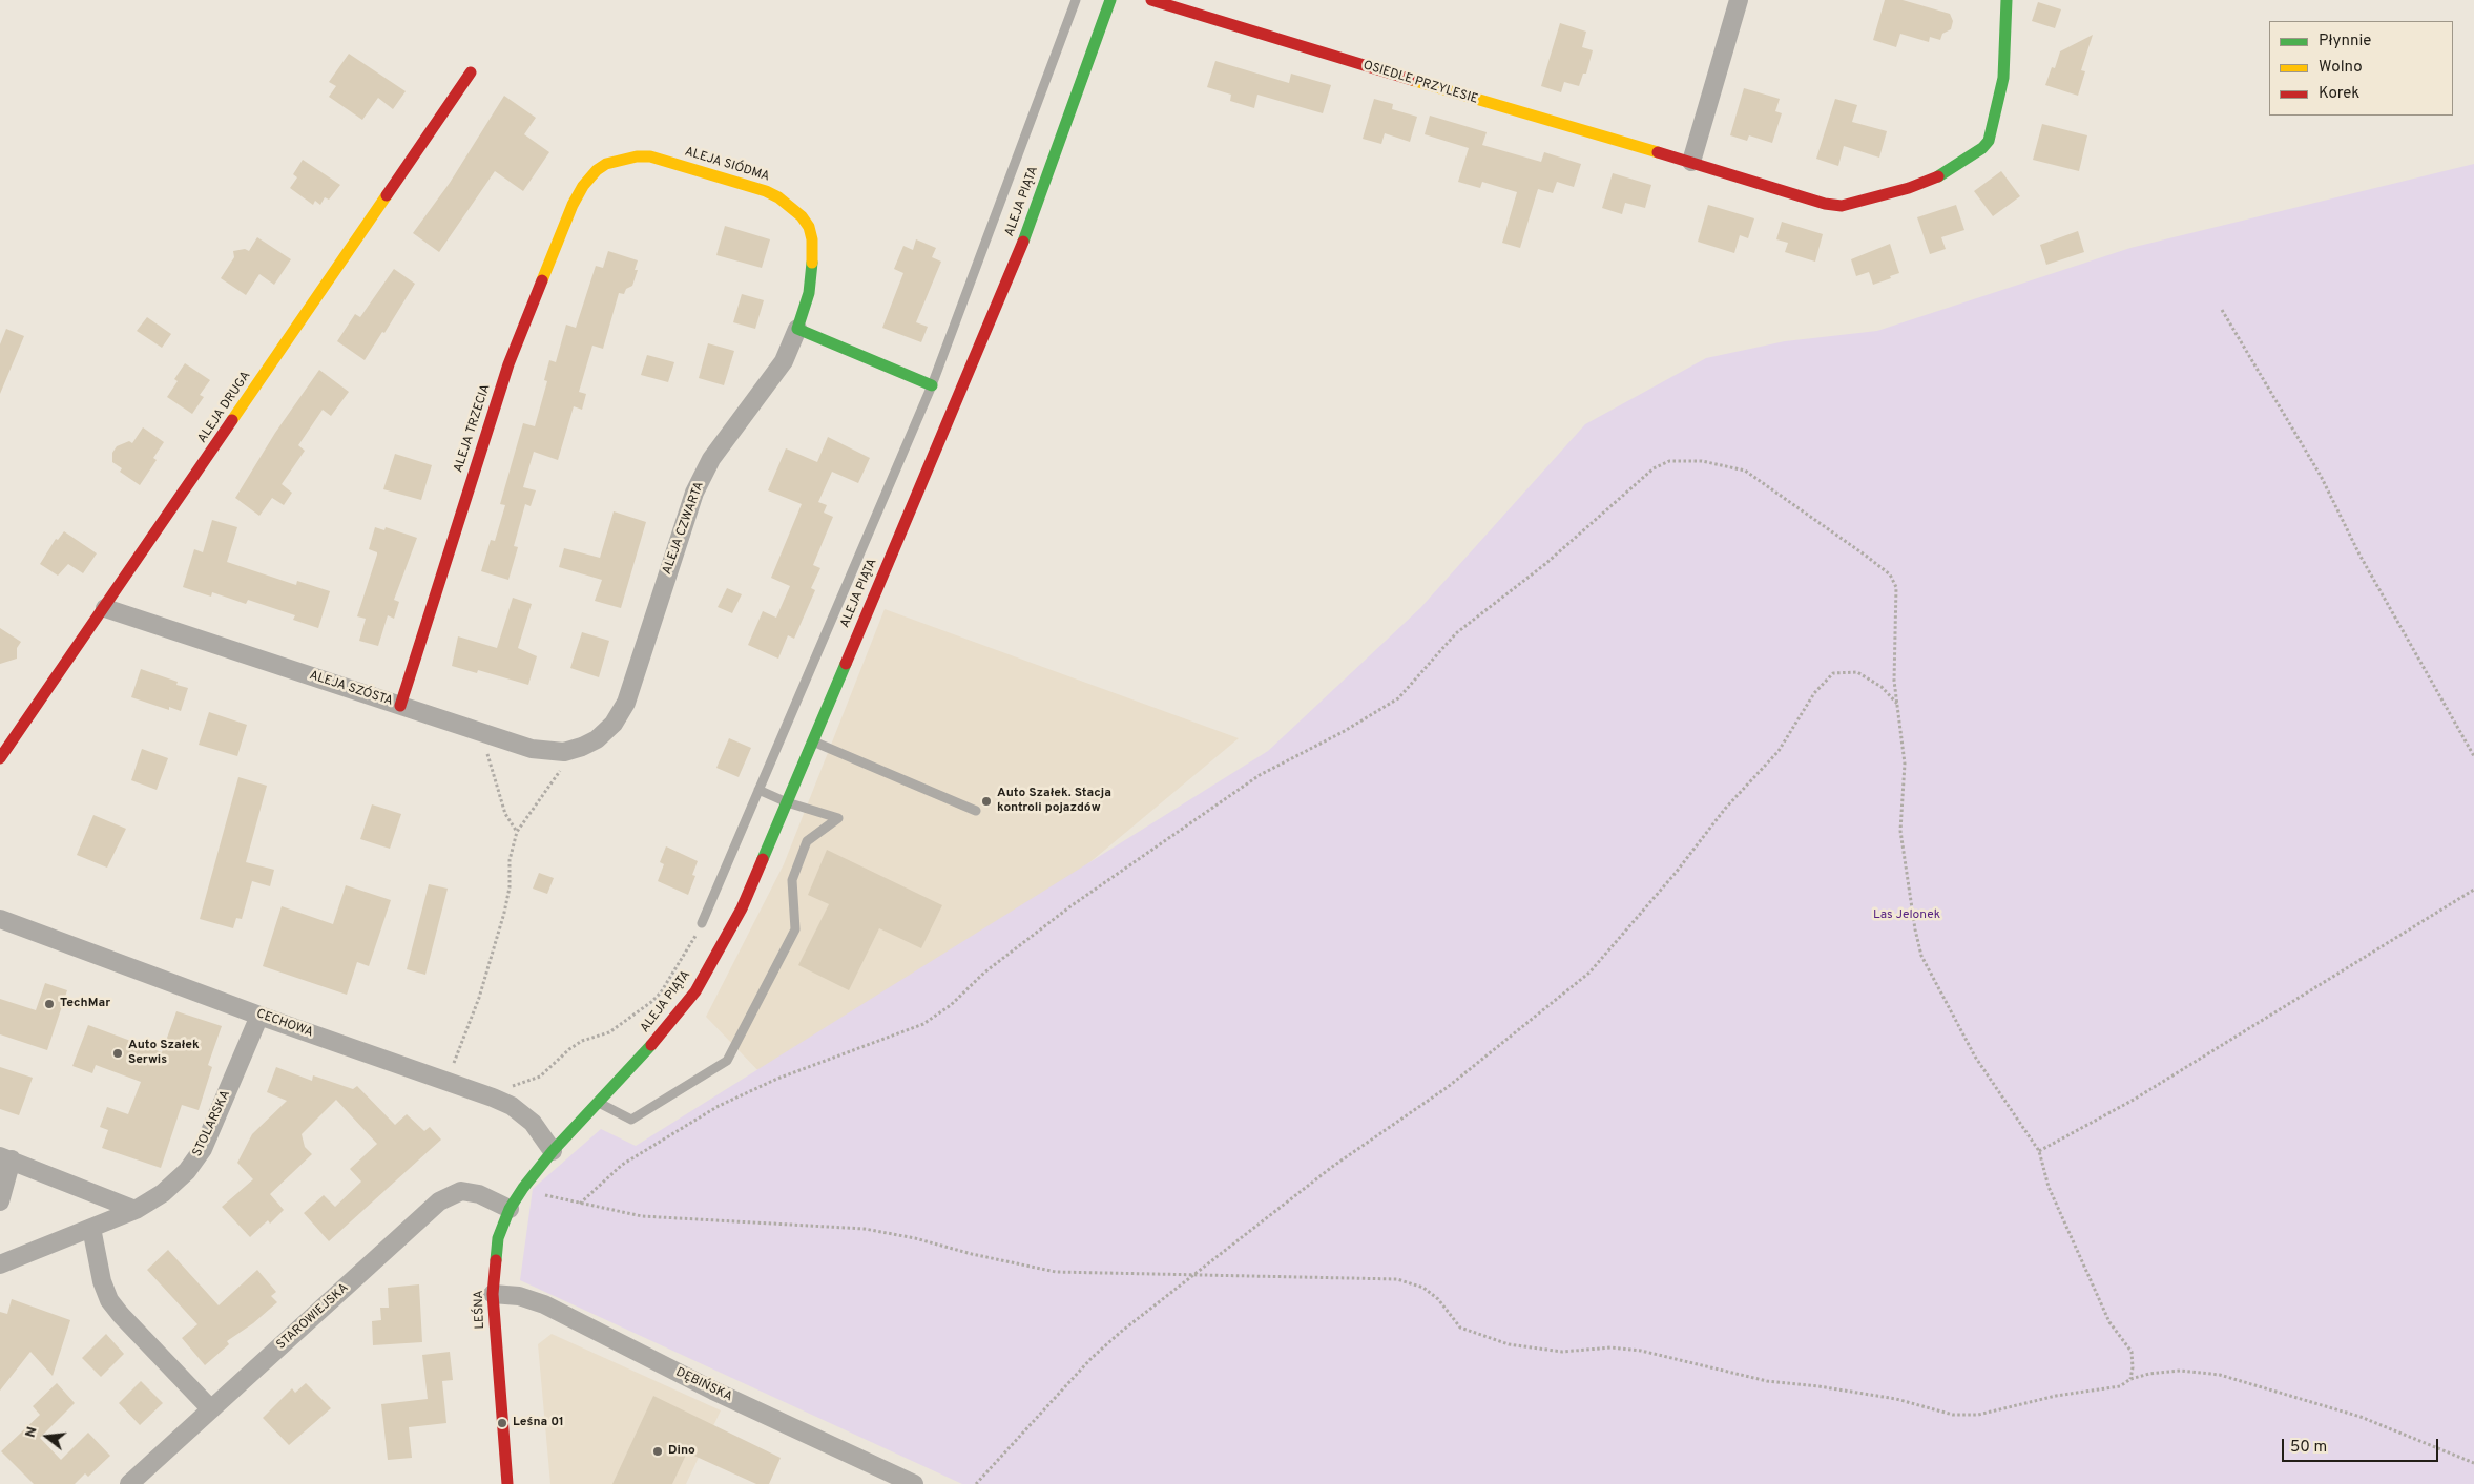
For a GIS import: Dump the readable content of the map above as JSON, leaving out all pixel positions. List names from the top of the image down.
{
  "streets": {
    "street": [
      "OSIEDLE PRZYLESIE",
      "ALEJA SIÓDMA",
      "ALEJA PIĄTA",
      "ALEJA DRUGA",
      "ALEJA TRZECIA",
      "ALEJA CZWARTA",
      "ALEJA SZÓSTA",
      "CECHOWA",
      "STOLARSKA",
      "LEŚNA",
      "STAROWIEJSKA",
      "DĘBIŃSKA"
    ]
  },
  "crossings": [
    ["ALEJA SIÓDMA", "ALEJA TRZECIA"],
    ["ALEJA SIÓDMA", "ALEJA CZWARTA"],
    ["ALEJA PIĄTA", "CECHOWA"],
    ["ALEJA PIĄTA", "LEŚNA"],
    ["ALEJA DRUGA", "ALEJA SZÓSTA"],
    ["ALEJA TRZECIA", "ALEJA SZÓSTA"],
    ["ALEJA CZWARTA", "ALEJA SZÓSTA"],
    ["CECHOWA", "STOLARSKA"],
    ["CECHOWA", "LEŚNA"],
    ["LEŚNA", "STAROWIEJSKA"],
    ["LEŚNA", "DĘBIŃSKA"]
  ],
  "parks": ["Las Jelonek"],
  "places": [
    "Auto Szałek. Stacja kontroli pojazdów",
    "TechMar",
    "Auto Szałek Serwis",
    "Leśna 01",
    "Dino"
  ],
  "legend": ["Płynnie", "Wolno", "Korek"],
  "scale_bar": "50 m",
  "north": "left"
}
